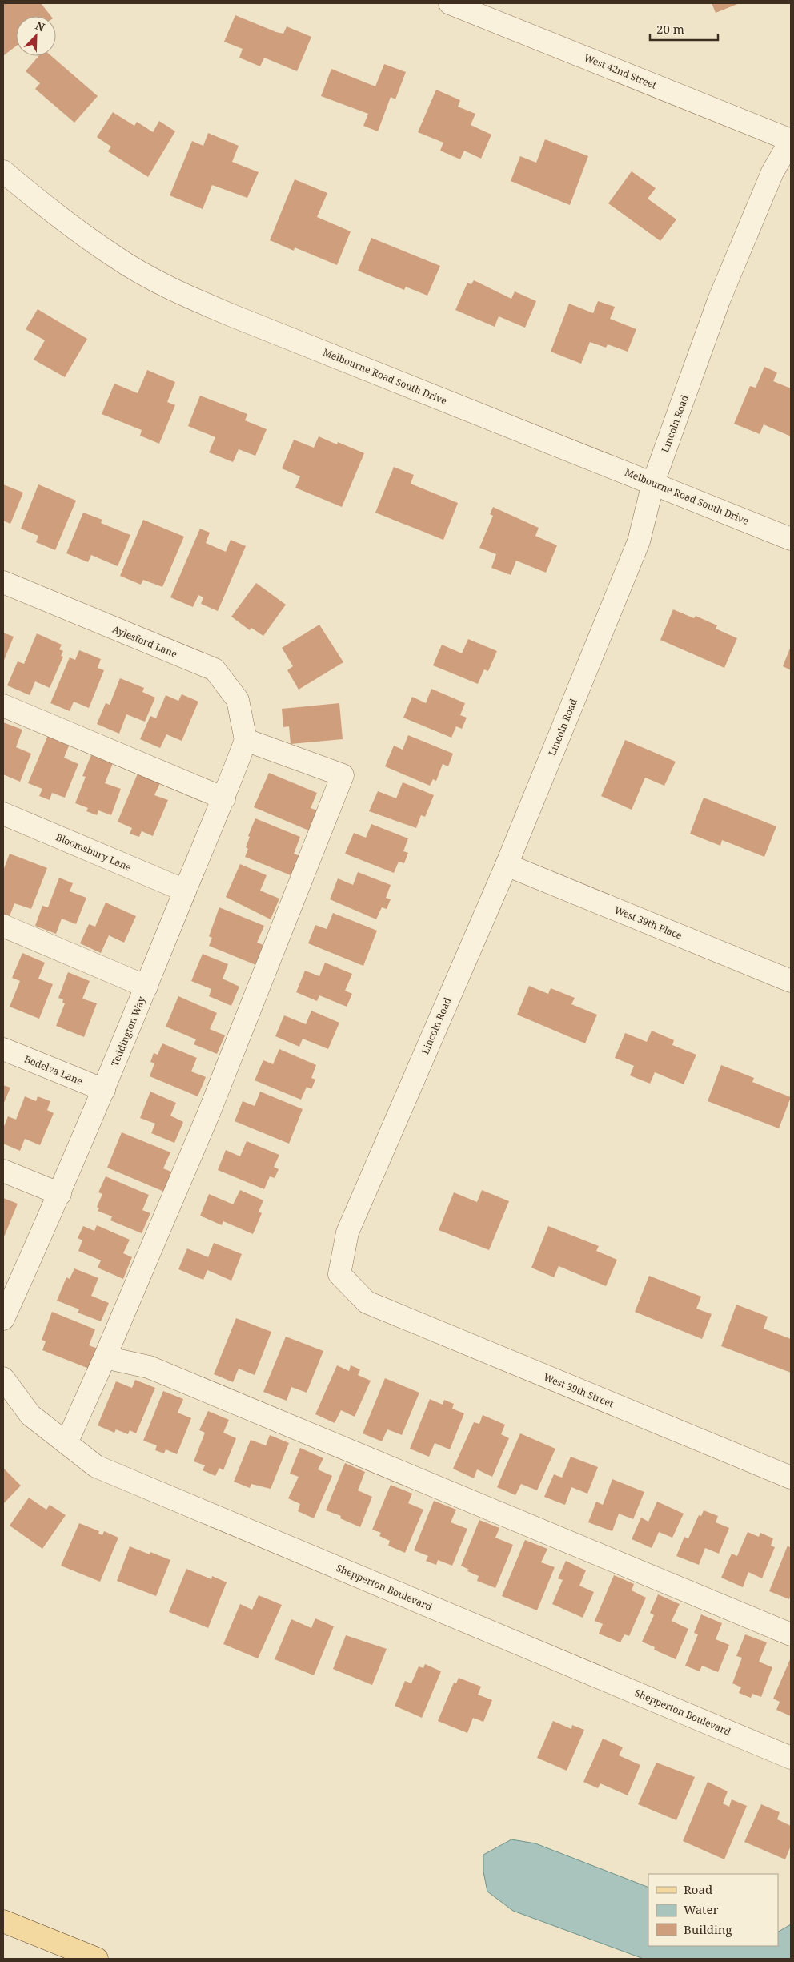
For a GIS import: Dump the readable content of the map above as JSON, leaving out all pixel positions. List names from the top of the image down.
{
  "streets": {
    "street": [
      "West 42nd Street",
      "Melbourne Road South Drive",
      "Lincoln Road",
      "Aylesford Lane",
      "Bloomsbury Lane",
      "West 39th Place",
      "Teddington Way",
      "Bodelva Lane",
      "West 39th Street",
      "Shepperton Boulevard"
    ]
  },
  "crossings": [
    ["West 42nd Street", "Lincoln Road"],
    ["Melbourne Road South Drive", "Lincoln Road"],
    ["Lincoln Road", "West 39th Place"],
    ["Lincoln Road", "West 39th Street"],
    ["Aylesford Lane", "Teddington Way"],
    ["Bloomsbury Lane", "Teddington Way"],
    ["Teddington Way", "Bodelva Lane"]
  ],
  "legend": ["Road", "Water", "Building"],
  "scale_bar": "20 m",
  "north": "top right"
}
